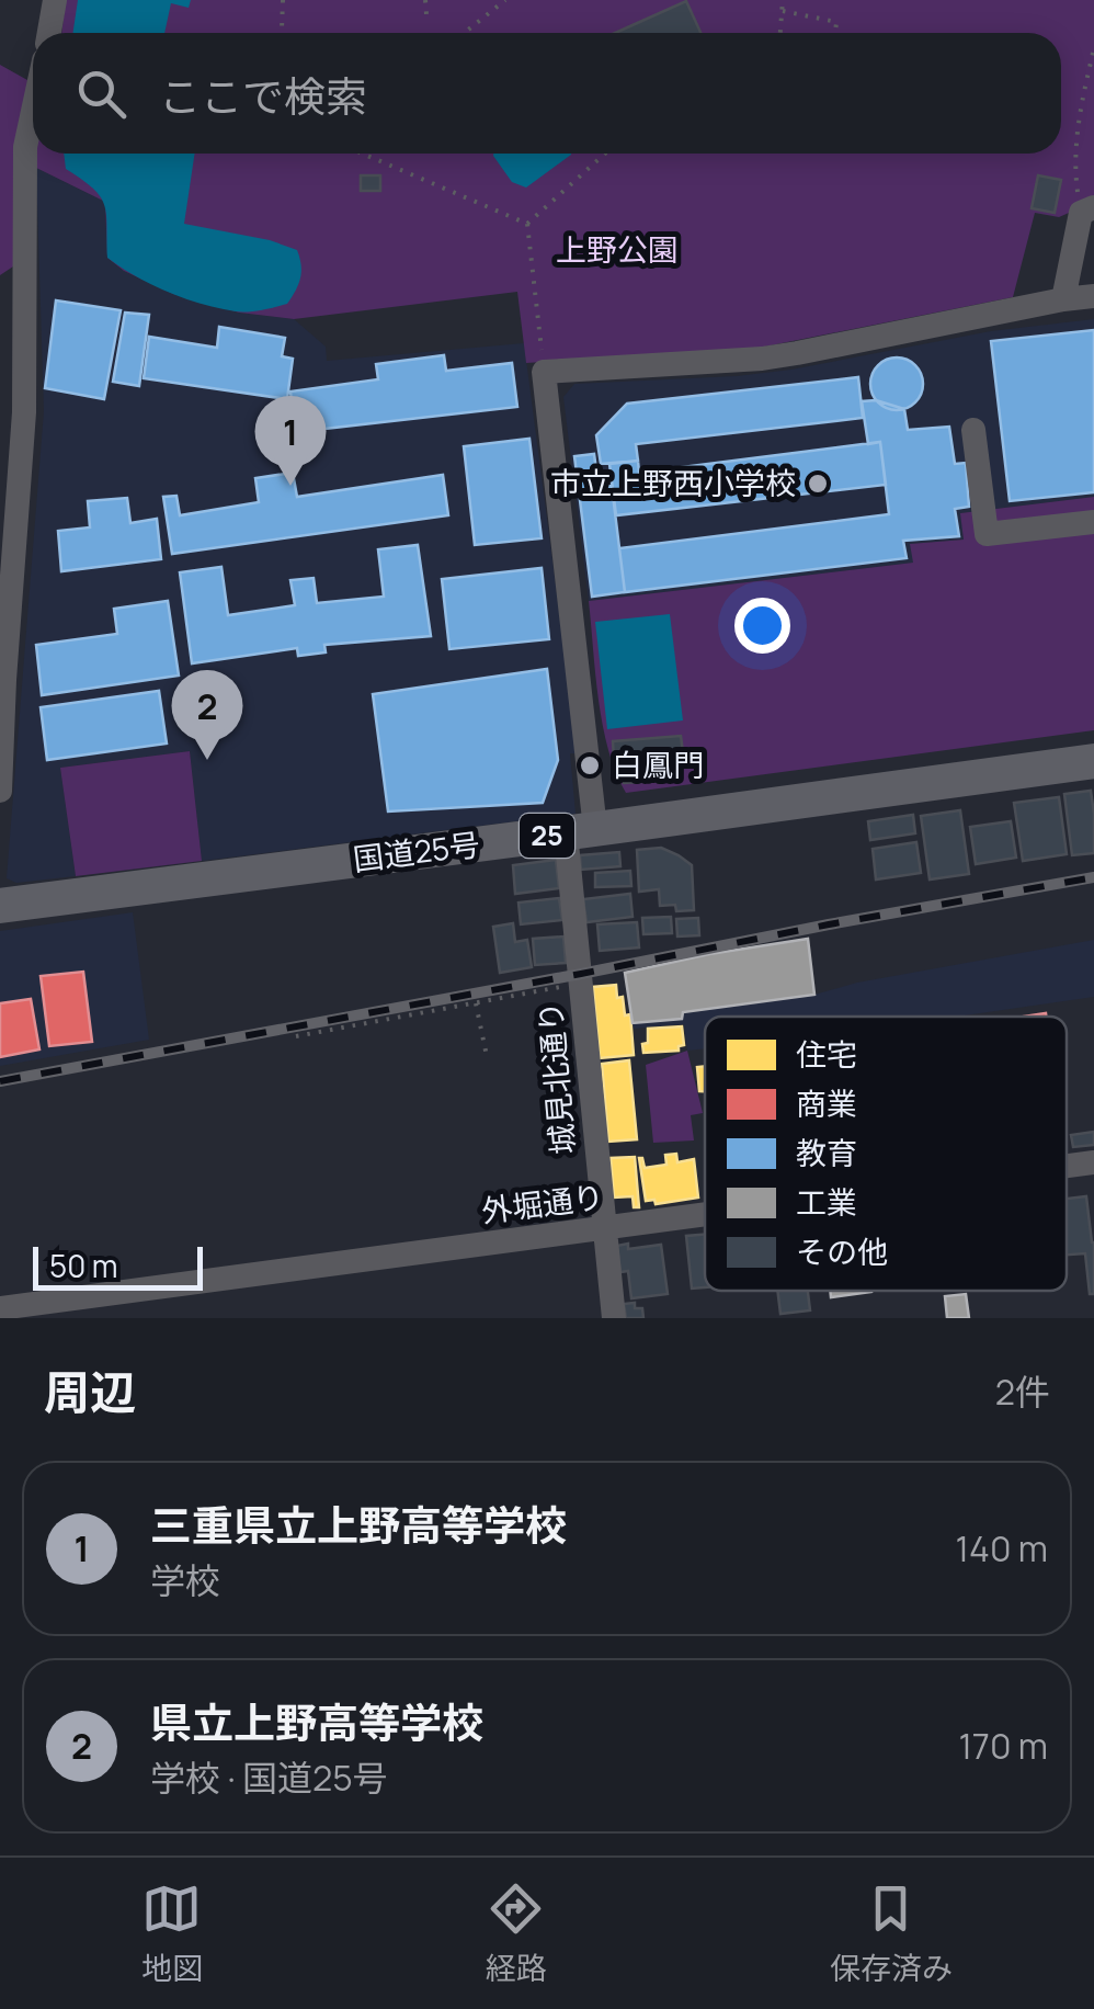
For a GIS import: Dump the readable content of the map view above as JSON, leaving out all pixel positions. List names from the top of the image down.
{
  "streets": {
    "highway": ["25", "国道25号"],
    "street": ["城見北通り", "外堀通り"]
  },
  "crossings": [
    ["国道25号", "城見北通り"],
    ["城見北通り", "外堀通り"]
  ],
  "parks": ["上野公園"],
  "places": ["市立上野西小学校", "白鳳門"],
  "legend": [
    "住宅",
    "商業",
    "教育",
    "工業",
    "その他"
  ],
  "scale_bar": "50 m",
  "page": {
    "search": "ここで検索",
    "pins": ["1", "2"],
    "scale": "50 m",
    "heading": ["周辺", "2件"],
    "list": [
      {
        "mark": "1",
        "name": "三重県立上野高等学校",
        "note": "学校",
        "value": "140 m"
      },
      {
        "mark": "2",
        "name": "県立上野高等学校",
        "note": "学校 · 国道25号",
        "value": "170 m"
      }
    ],
    "nav": ["地図", "経路", "保存済み"]
  }
}
